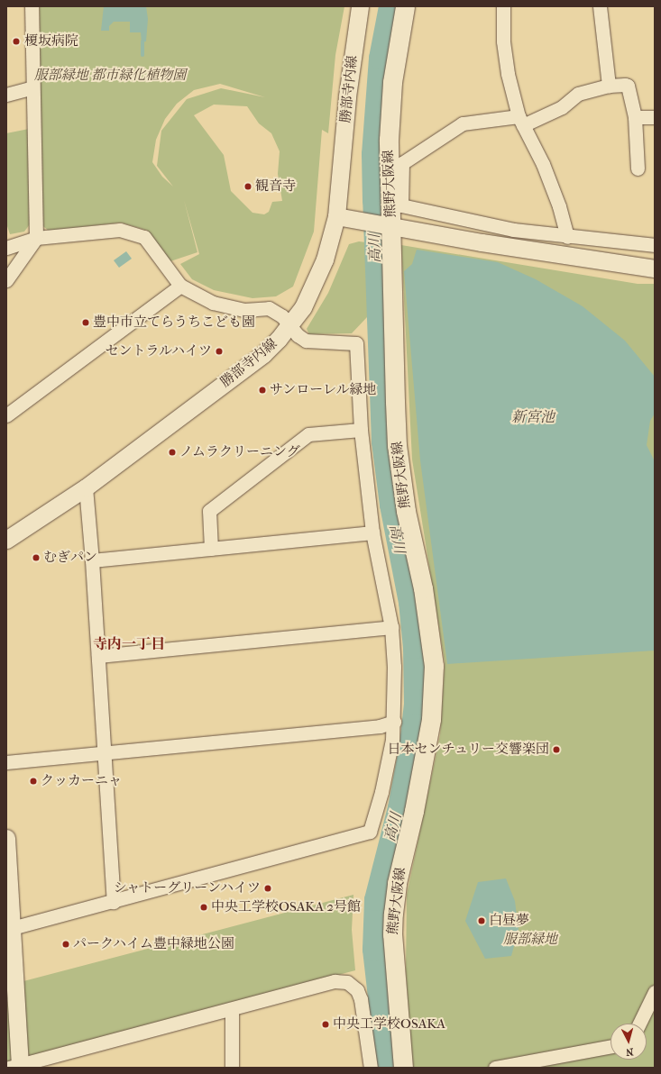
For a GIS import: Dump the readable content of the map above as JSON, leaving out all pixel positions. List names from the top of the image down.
{
  "streets": {
    "main road": ["熊野大阪線"],
    "street": ["勝部寺内線"]
  },
  "districts": ["寺内一丁目"],
  "water": ["高川", "新宮池"],
  "parks": ["服部緑地 都市緑化植物園", "服部緑地"],
  "places": [
    "榎坂病院",
    "観音寺",
    "豊中市立てらうちこども園",
    "セントラルハイツ",
    "サンローレル緑地",
    "ノムラクリーニング",
    "むぎパン",
    "日本センチュリー交響楽団",
    "クッカーニャ",
    "シャトーグリーンハイツ",
    "中央工学校OSAKA 2号館",
    "白昼夢",
    "パークハイム豊中緑地公園",
    "中央工学校OSAKA"
  ],
  "north": "bottom"
}
